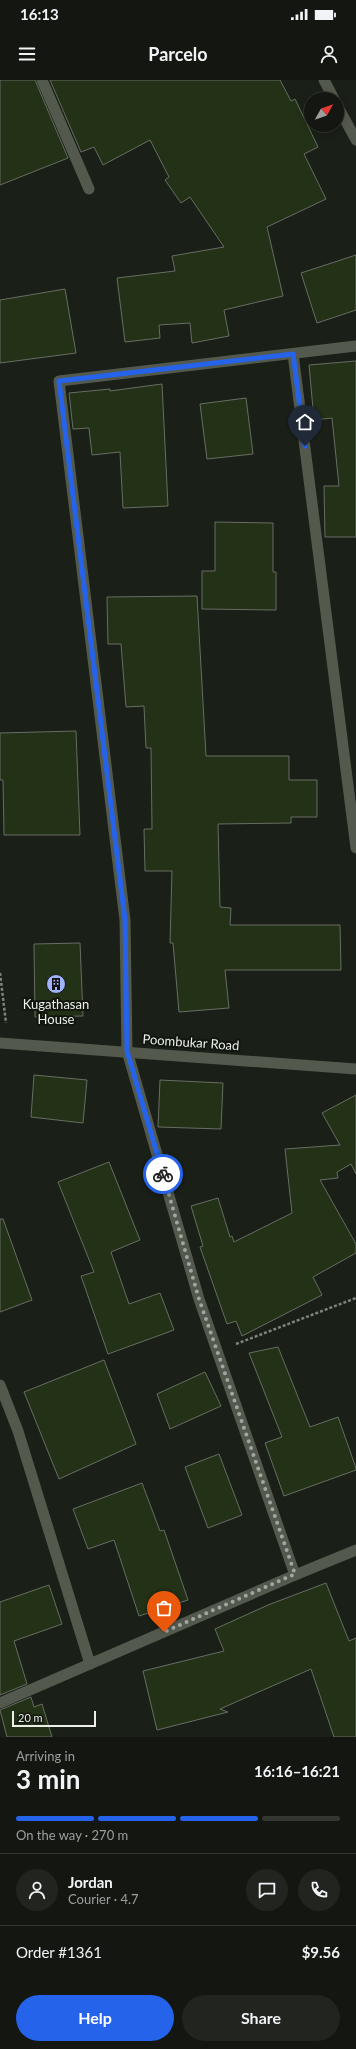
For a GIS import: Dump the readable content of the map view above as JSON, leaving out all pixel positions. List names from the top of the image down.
{
  "streets": {
    "street": ["Poombukar Road"]
  },
  "places": {
    "building": ["Kugathasan House"]
  },
  "scale_bar": "20 m",
  "north": "top right",
  "page": {
    "status": "16:13",
    "header": "Parcelo",
    "scale": "20 m",
    "heading": ["3 min", "Arriving in", "16:16–16:21"],
    "panel": [
      "Jordan",
      "Courier · 4.7",
      "Order #1361",
      "$9.56"
    ],
    "bar": "On the way · 270 m",
    "buttons": ["Help", "Share"]
  }
}
